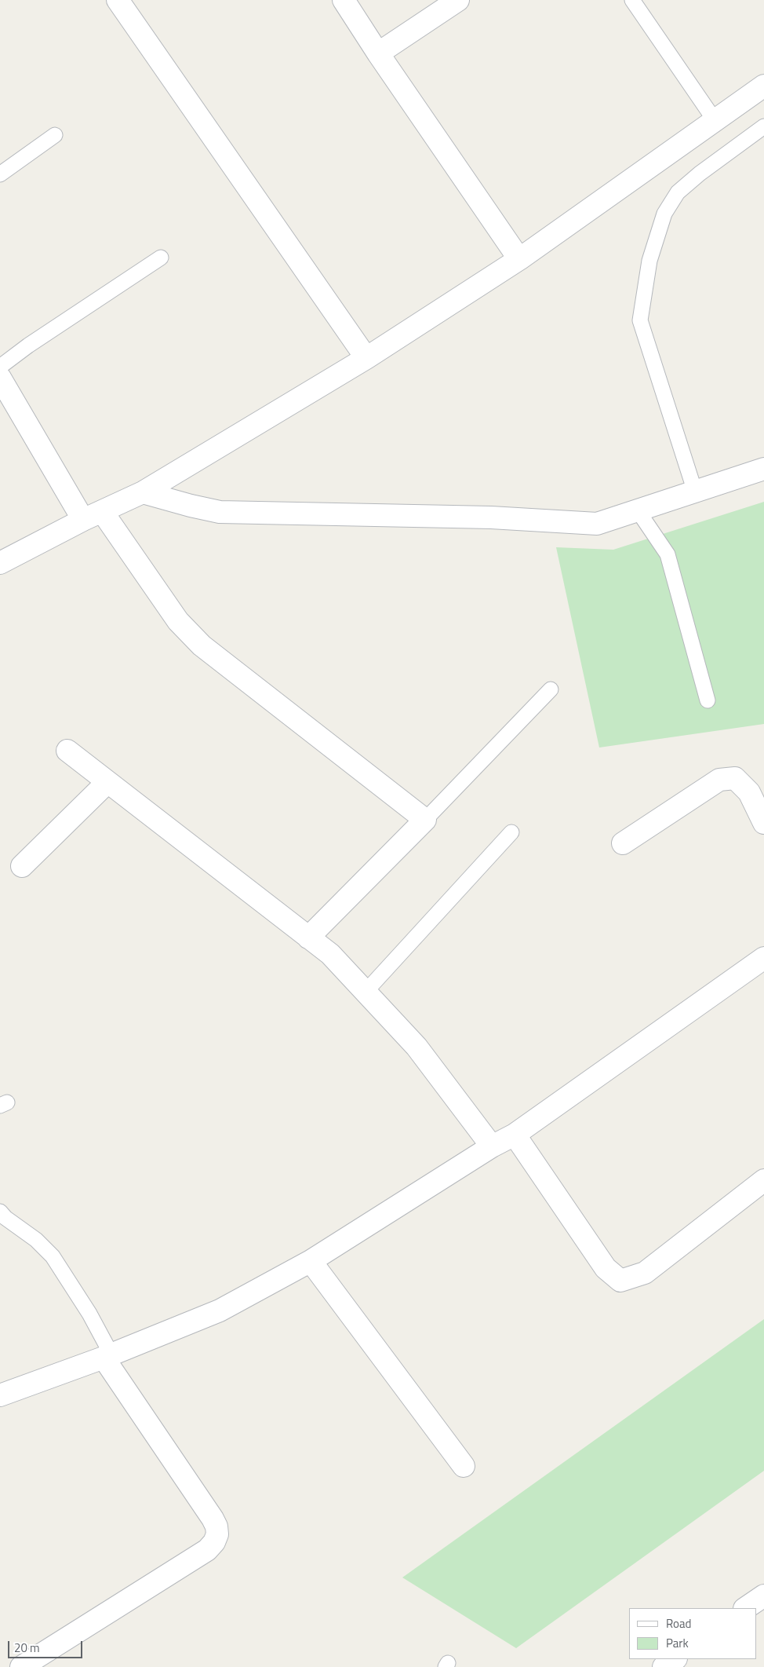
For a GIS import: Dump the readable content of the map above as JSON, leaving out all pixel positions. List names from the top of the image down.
{
  "legend": ["Road", "Park"],
  "scale_bar": "20 m"
}
